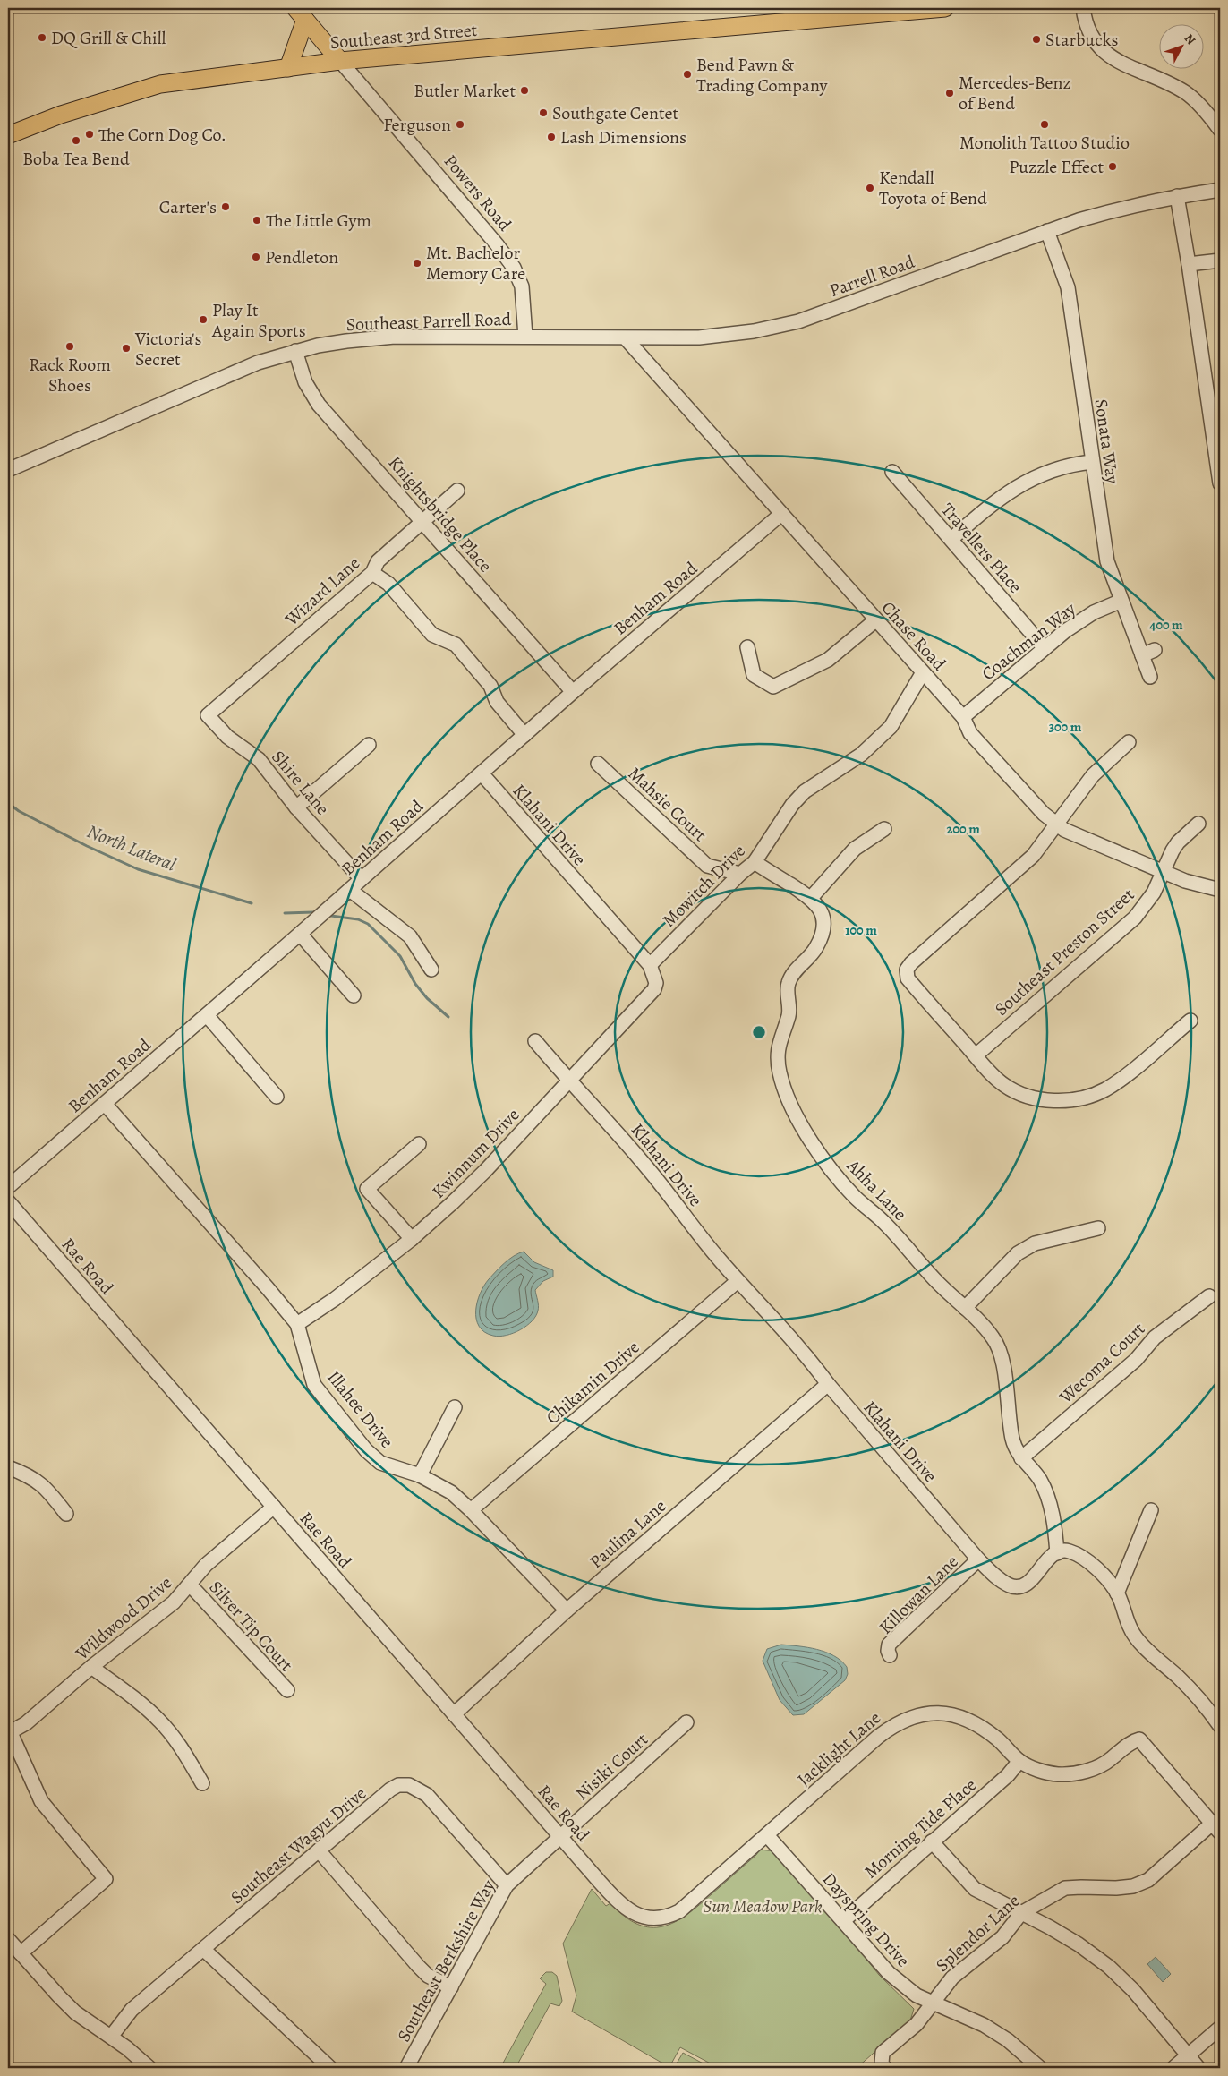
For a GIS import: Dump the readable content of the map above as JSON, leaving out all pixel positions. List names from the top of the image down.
{
  "streets": {
    "main road": ["Southeast 3rd Street", "Powers Road"],
    "street": [
      "Parrell Road",
      "Southeast Parrell Road",
      "Sonata Way",
      "Knightsbridge Place",
      "Travellers Place",
      "Wizard Lane",
      "Benham Road",
      "Chase Road",
      "Coachman Way",
      "Shire Lane",
      "Mahsie Court",
      "Klahani Drive",
      "Mowitch Drive",
      "Southeast Preston Street",
      "Kwinnum Drive",
      "Ahha Lane",
      "Rae Road",
      "Wecoma Court",
      "Chikamin Drive",
      "Illahee Drive",
      "Paulina Lane",
      "Killowan Lane",
      "Wildwood Drive",
      "Silver Tip Court",
      "Jacklight Lane",
      "Nisiki Court",
      "Morning Tide Place",
      "Southeast Wagyu Drive",
      "Dayspring Drive",
      "Splendor Lane",
      "Southeast Berkshire Way"
    ]
  },
  "crossings": [
    ["Southeast 3rd Street", "Powers Road"],
    ["Powers Road", "Parrell Road"],
    ["Powers Road", "Southeast Parrell Road"],
    ["Parrell Road", "Southeast Parrell Road"],
    ["Parrell Road", "Sonata Way"],
    ["Parrell Road", "Chase Road"],
    ["Southeast Parrell Road", "Knightsbridge Place"],
    ["Sonata Way", "Coachman Way"],
    ["Knightsbridge Place", "Wizard Lane"],
    ["Knightsbridge Place", "Benham Road"],
    ["Travellers Place", "Coachman Way"],
    ["Wizard Lane", "Shire Lane"],
    ["Benham Road", "Chase Road"],
    ["Benham Road", "Shire Lane"],
    ["Benham Road", "Klahani Drive"],
    ["Benham Road", "Illahee Drive"],
    ["Chase Road", "Coachman Way"],
    ["Chase Road", "Mowitch Drive"],
    ["Chase Road", "Southeast Preston Street"],
    ["Mahsie Court", "Mowitch Drive"],
    ["Klahani Drive", "Mowitch Drive"],
    ["Klahani Drive", "Kwinnum Drive"],
    ["Klahani Drive", "Ahha Lane"],
    ["Klahani Drive", "Chikamin Drive"],
    ["Klahani Drive", "Paulina Lane"],
    ["Klahani Drive", "Killowan Lane"],
    ["Mowitch Drive", "Ahha Lane"],
    ["Kwinnum Drive", "Illahee Drive"],
    ["Ahha Lane", "Wecoma Court"],
    ["Rae Road", "Paulina Lane"],
    ["Rae Road", "Wildwood Drive"],
    ["Rae Road", "Jacklight Lane"],
    ["Rae Road", "Nisiki Court"],
    ["Rae Road", "Southeast Berkshire Way"],
    ["Chikamin Drive", "Illahee Drive"],
    ["Illahee Drive", "Paulina Lane"],
    ["Wildwood Drive", "Silver Tip Court"],
    ["Jacklight Lane", "Morning Tide Place"],
    ["Jacklight Lane", "Dayspring Drive"],
    ["Jacklight Lane", "Splendor Lane"],
    ["Nisiki Court", "Southeast Berkshire Way"],
    ["Morning Tide Place", "Dayspring Drive"],
    ["Southeast Wagyu Drive", "Southeast Berkshire Way"],
    ["Dayspring Drive", "Splendor Lane"]
  ],
  "water": ["North Lateral"],
  "parks": ["Sun Meadow Park"],
  "places": [
    "DQ Grill & Chill",
    "Starbucks",
    "Bend Pawn & Trading Company",
    "Butler Market",
    "Mercedes-Benz of Bend",
    "Southgate Centet",
    "Ferguson",
    "Monolith Tattoo Studio",
    "The Corn Dog Co.",
    "Lash Dimensions",
    "Boba Tea Bend",
    "Puzzle Effect",
    "Kendall Toyota of Bend",
    "Carter's",
    "The Little Gym",
    "Pendleton",
    "Mt. Bachelor Memory Care",
    "Play It Again Sports",
    "Rack Room Shoes",
    "Victoria's Secret"
  ],
  "north": "top right",
  "rings": [
    "400 m",
    "300 m",
    "200 m",
    "100 m"
  ]
}
